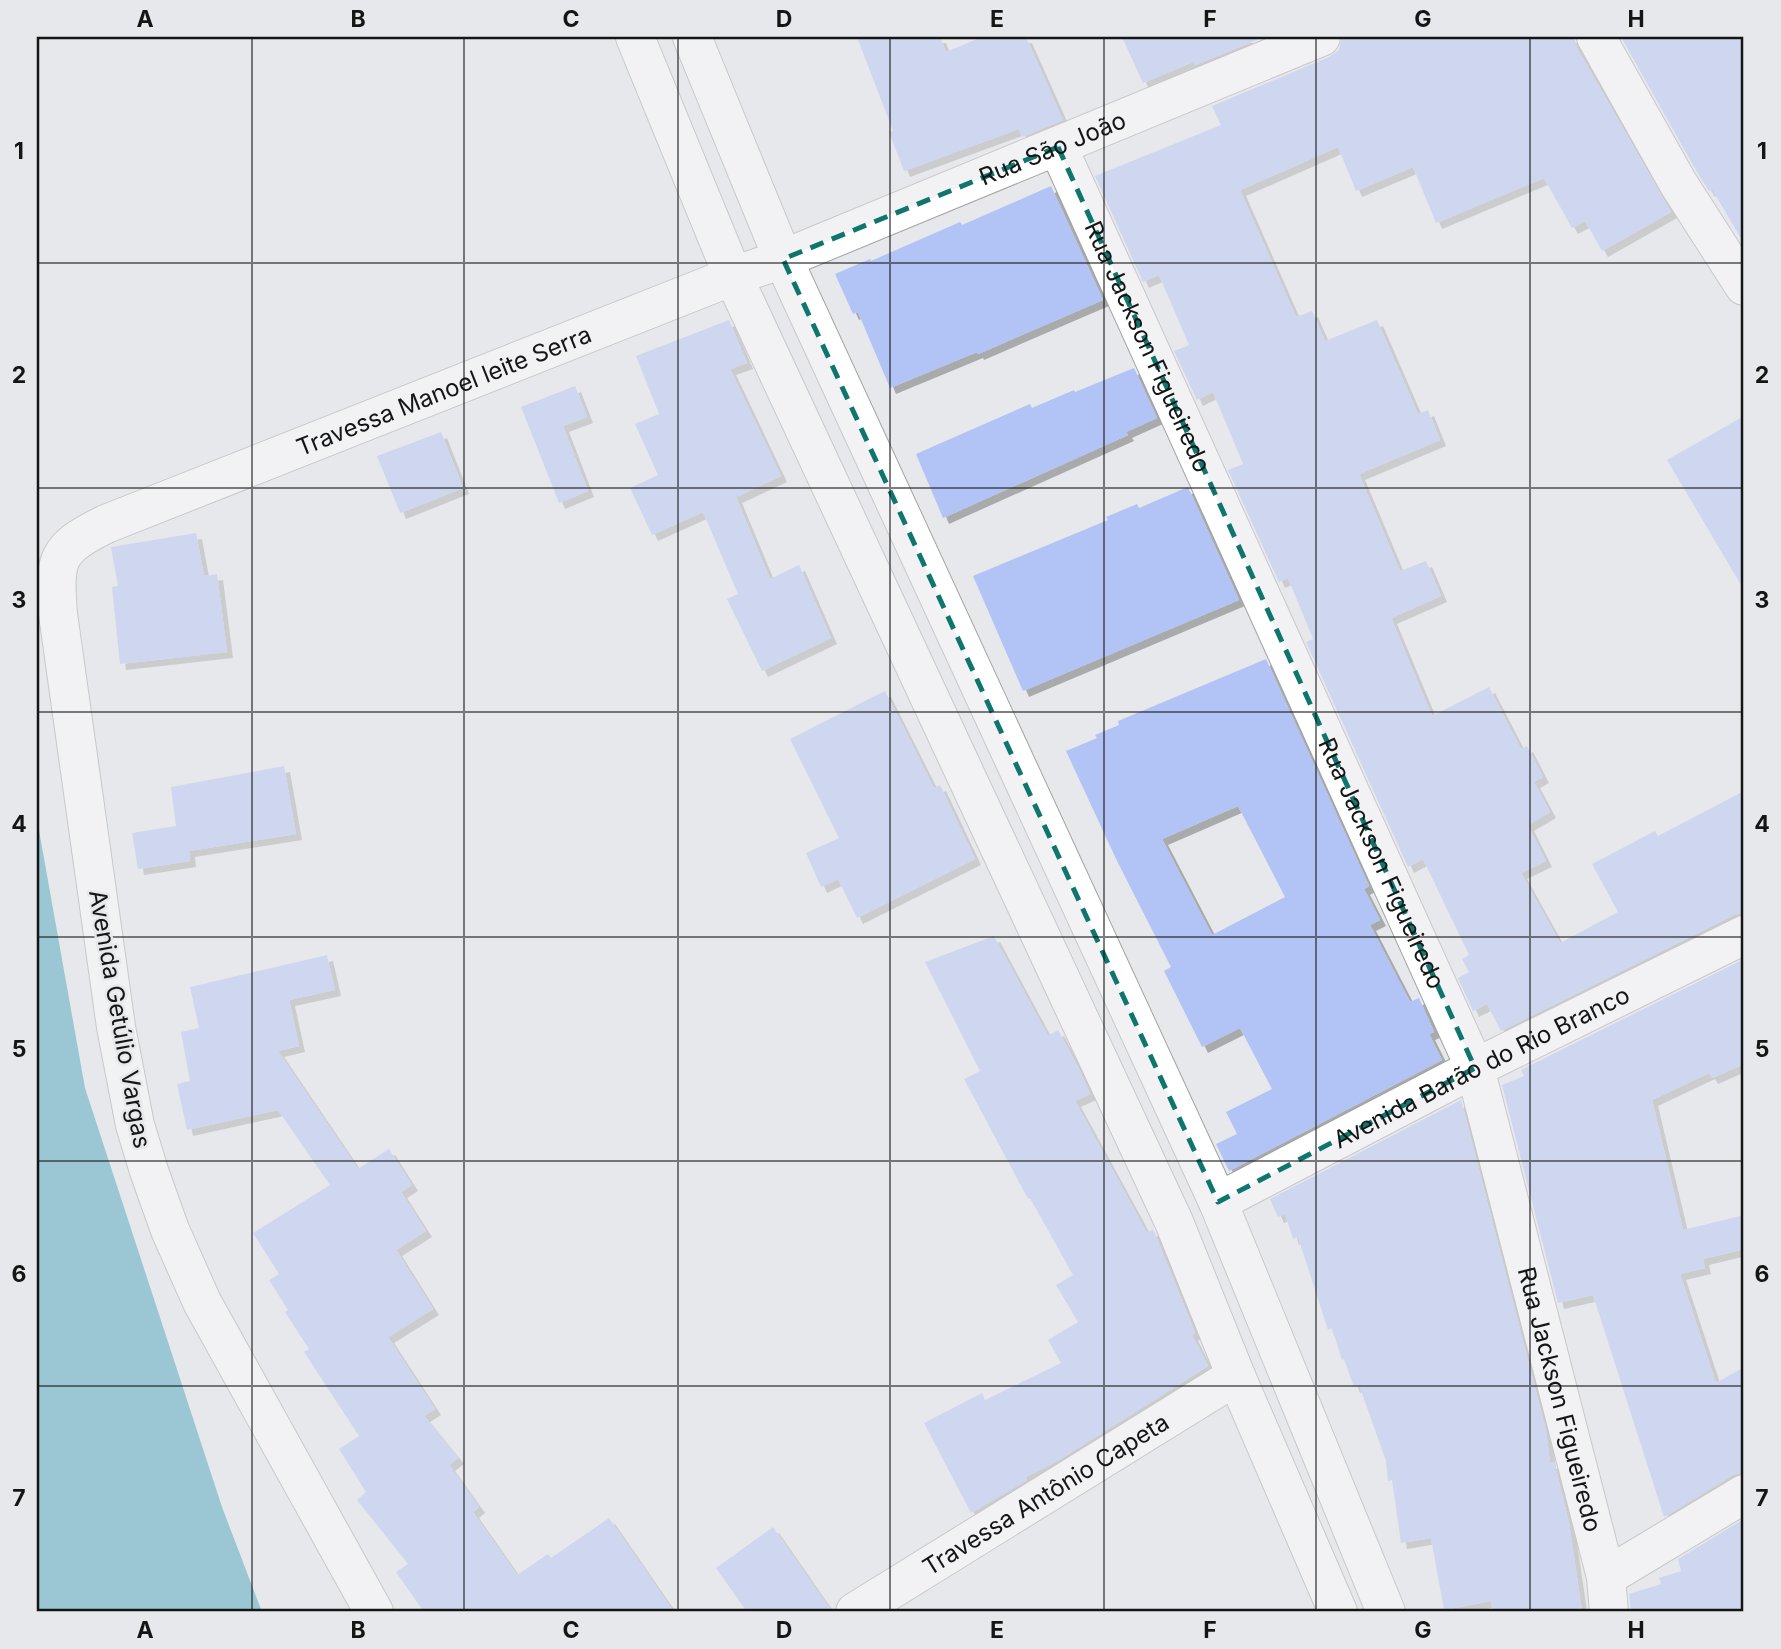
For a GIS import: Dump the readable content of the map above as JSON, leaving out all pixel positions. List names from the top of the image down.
{
  "streets": {
    "street": [
      "Rua São João",
      "Rua Jackson Figueiredo",
      "Travessa Manoel leite Serra",
      "Avenida Getúlio Vargas",
      "Avenida Barão do Rio Branco",
      "Travessa Antônio Capeta"
    ]
  },
  "crossings": [
    ["Rua São João", "Rua Jackson Figueiredo"],
    ["Rua São João", "Travessa Manoel leite Serra"],
    ["Rua Jackson Figueiredo", "Avenida Barão do Rio Branco"],
    ["Travessa Manoel leite Serra", "Avenida Getúlio Vargas"]
  ],
  "grid": {
    "columns": [
      "A",
      "B",
      "C",
      "D",
      "E",
      "F",
      "G",
      "H"
    ],
    "rows": [
      "1",
      "2",
      "3",
      "4",
      "5",
      "6",
      "7"
    ]
  }
}
